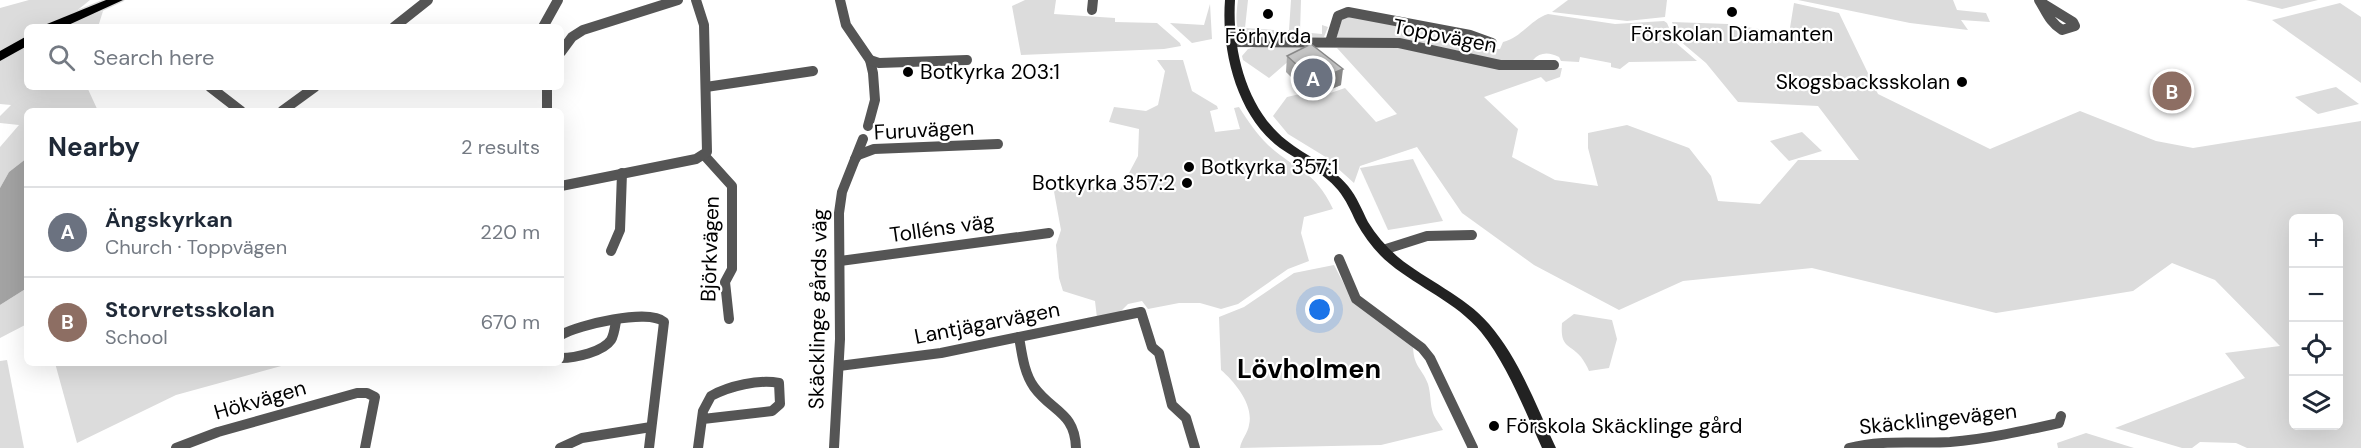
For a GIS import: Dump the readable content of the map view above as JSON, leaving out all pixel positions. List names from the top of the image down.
{
  "streets": {
    "street": [
      "Toppvägen",
      "Furuvägen",
      "Tolléns väg",
      "Björkvägen",
      "Skäcklinge gårds väg",
      "Lantjägarvägen",
      "Hökvägen",
      "Skäcklingevägen"
    ]
  },
  "crossings": [
    ["Furuvägen", "Skäcklinge gårds väg"],
    ["Tolléns väg", "Skäcklinge gårds väg"],
    ["Skäcklinge gårds väg", "Lantjägarvägen"]
  ],
  "districts": ["Lövholmen"],
  "places": [
    "Förskolan Diamanten",
    "Förhyrda",
    "Botkyrka 203:1",
    "Skogsbacksskolan",
    "Botkyrka 357:1",
    "Botkyrka 357:2",
    "Förskola Skäcklinge gård"
  ],
  "page": {
    "search": "Search here",
    "pins": ["A", "B"],
    "heading": ["Nearby", "2 results"],
    "list": [
      {
        "mark": "A",
        "name": "Ängskyrkan",
        "note": "Church · Toppvägen",
        "value": "220 m"
      },
      {
        "mark": "B",
        "name": "Storvretsskolan",
        "note": "School",
        "value": "670 m"
      }
    ],
    "map_buttons": ["+", "−"]
  }
}
